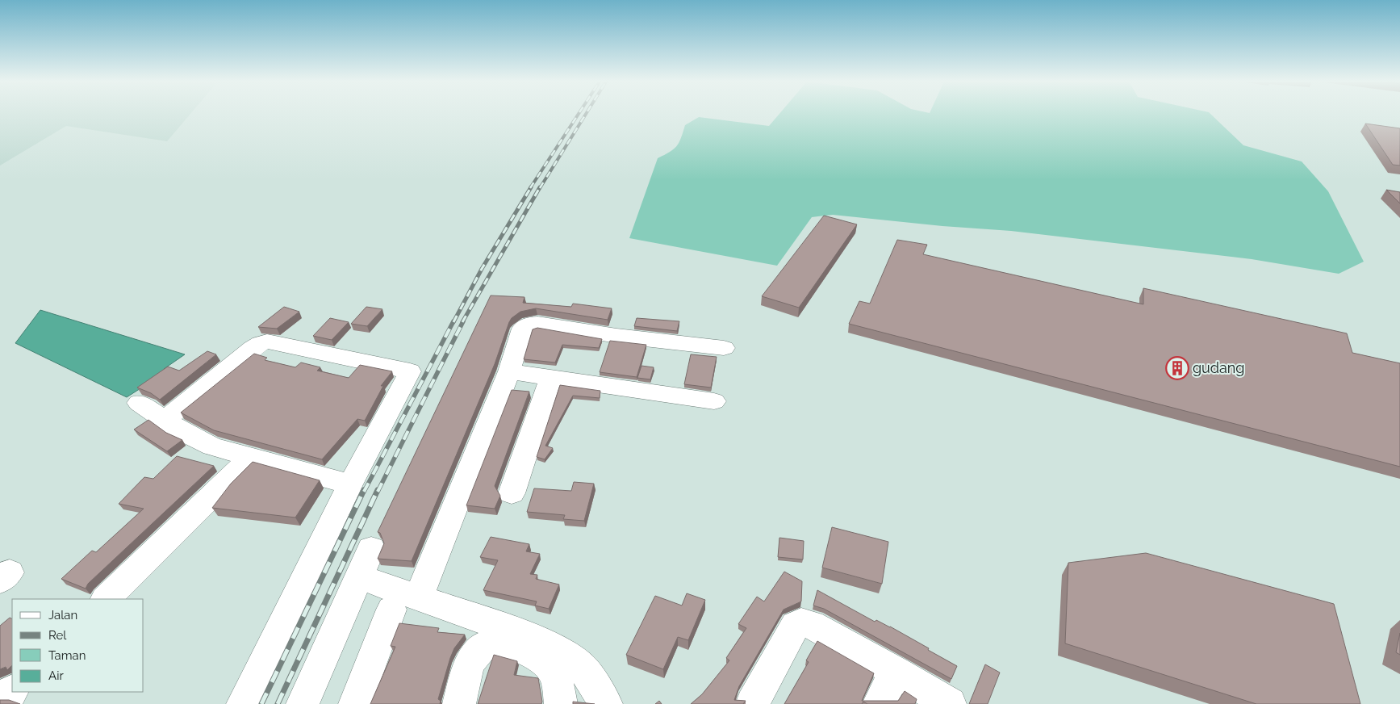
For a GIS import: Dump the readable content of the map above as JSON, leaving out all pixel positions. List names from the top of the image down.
{
  "places": {
    "building": ["gudang"]
  },
  "legend": [
    "Jalan",
    "Rel",
    "Taman",
    "Air"
  ]
}
